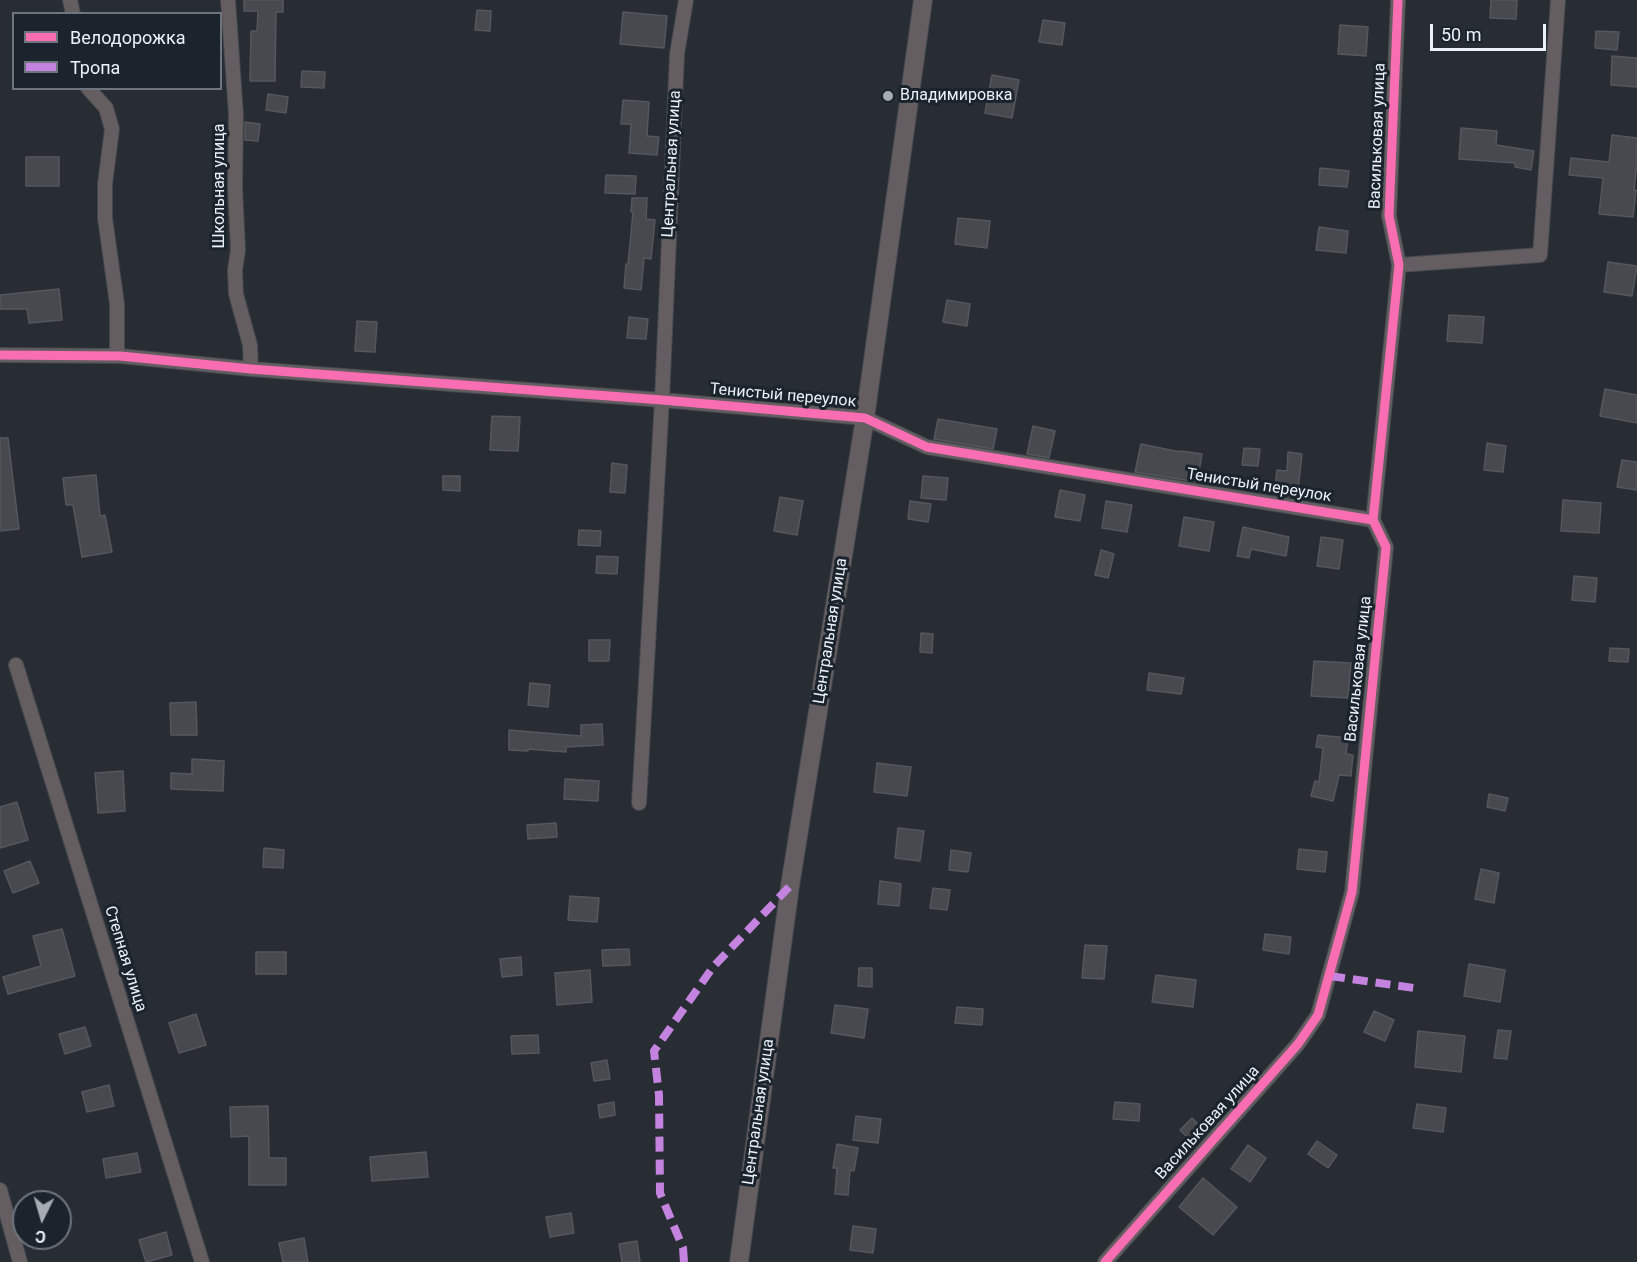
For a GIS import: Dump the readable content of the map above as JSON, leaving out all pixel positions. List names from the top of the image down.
{
  "streets": {
    "street": [
      "Васильковая улица",
      "Центральная улица",
      "Школьная улица",
      "Тенистый переулок",
      "Степная улица"
    ]
  },
  "crossings": [
    ["Васильковая улица", "Тенистый переулок"],
    ["Центральная улица", "Тенистый переулок"],
    ["Школьная улица", "Тенистый переулок"]
  ],
  "places": ["Владимировка"],
  "legend": ["Велодорожка", "Тропа"],
  "scale_bar": "50 m",
  "north": "bottom"
}
